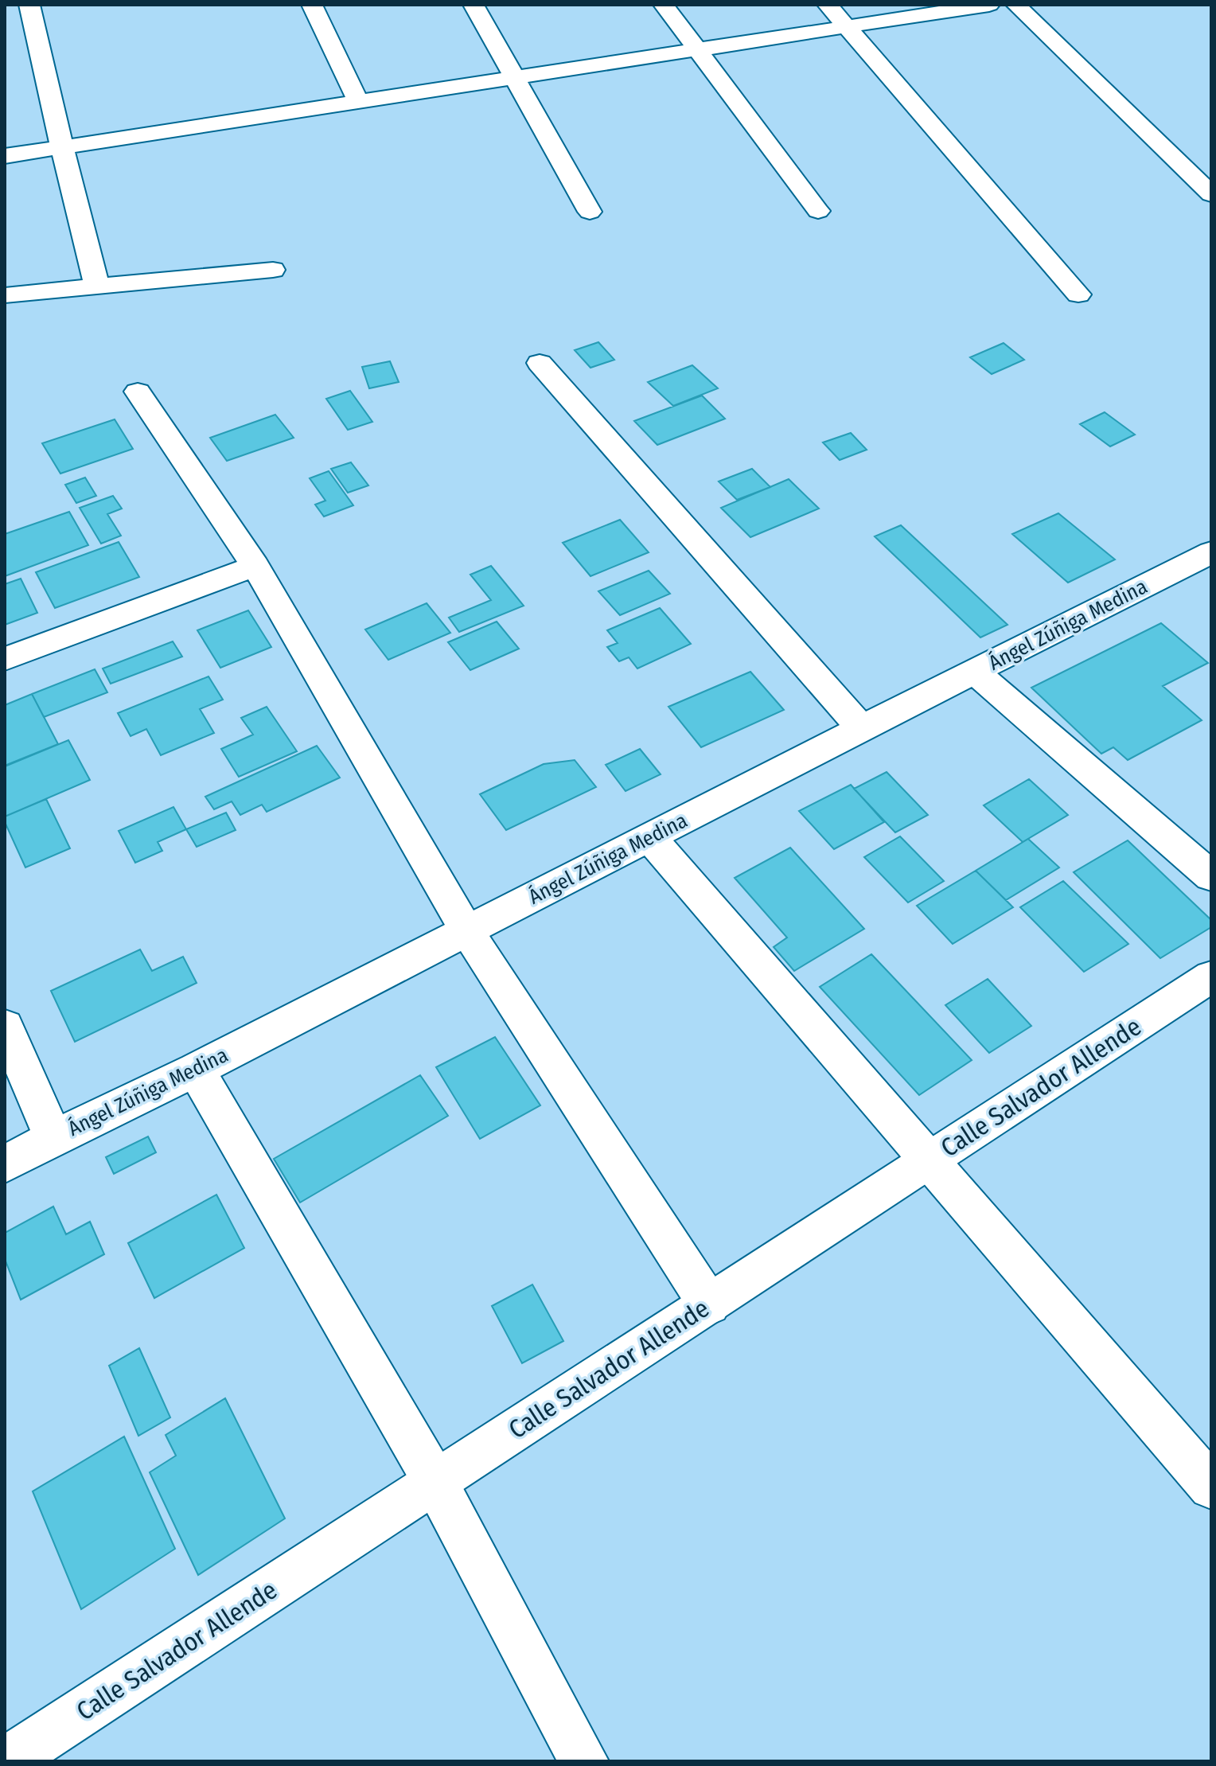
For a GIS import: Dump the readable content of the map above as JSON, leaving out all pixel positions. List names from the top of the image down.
{
  "streets": {
    "street": ["Ángel Zúñiga Medina", "Calle Salvador Allende"]
  }
}
